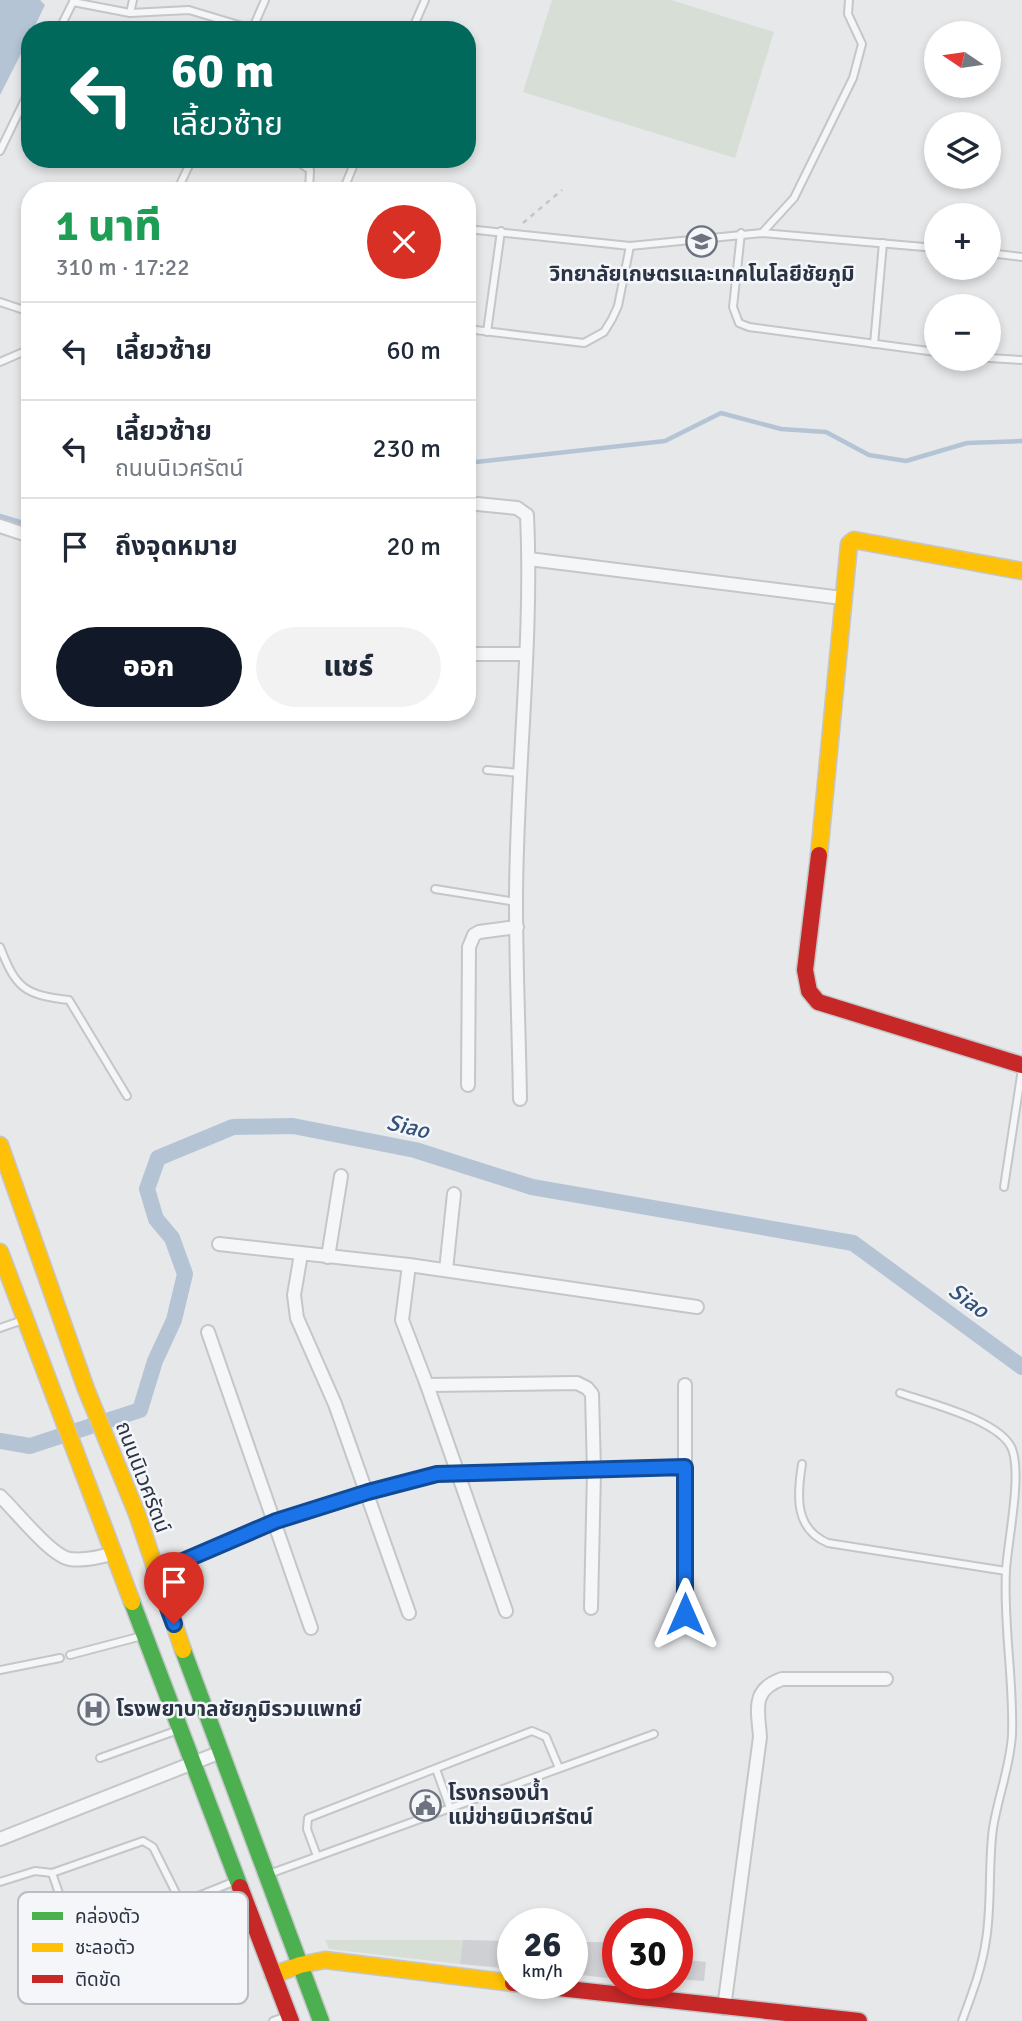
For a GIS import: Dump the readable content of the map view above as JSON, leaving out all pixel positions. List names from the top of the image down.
{
  "streets": {
    "main road": ["ถนนนิเวศรัตน์"]
  },
  "water": ["Siao"],
  "places": {
    "school or university": ["วิทยาลัยเกษตรและเทคโนโลยีชัยภูมิ"],
    "hospital": ["โรงพยาบาลชัยภูมิรวมแพทย์"],
    "public building": ["โรงกรองน้ำ แม่ข่ายนิเวศรัตน์"]
  },
  "legend": ["คล่องตัว", "ชะลอตัว", "ติดขัด"],
  "north": "left",
  "page": {
    "map_buttons": ["+", "−"],
    "turn": ["60 m", "เลี้ยวซ้าย"],
    "heading": ["1 นาที", "310 m · 17:22"],
    "list": [
      {
        "name": "เลี้ยวซ้าย",
        "value": "60 m"
      },
      {
        "name": "เลี้ยวซ้าย",
        "note": "ถนนนิเวศรัตน์",
        "value": "230 m"
      },
      {
        "name": "ถึงจุดหมาย",
        "value": "20 m"
      }
    ],
    "buttons": ["ออก", "แชร์"],
    "speed": "26 km/h",
    "limit": "30"
  }
}
